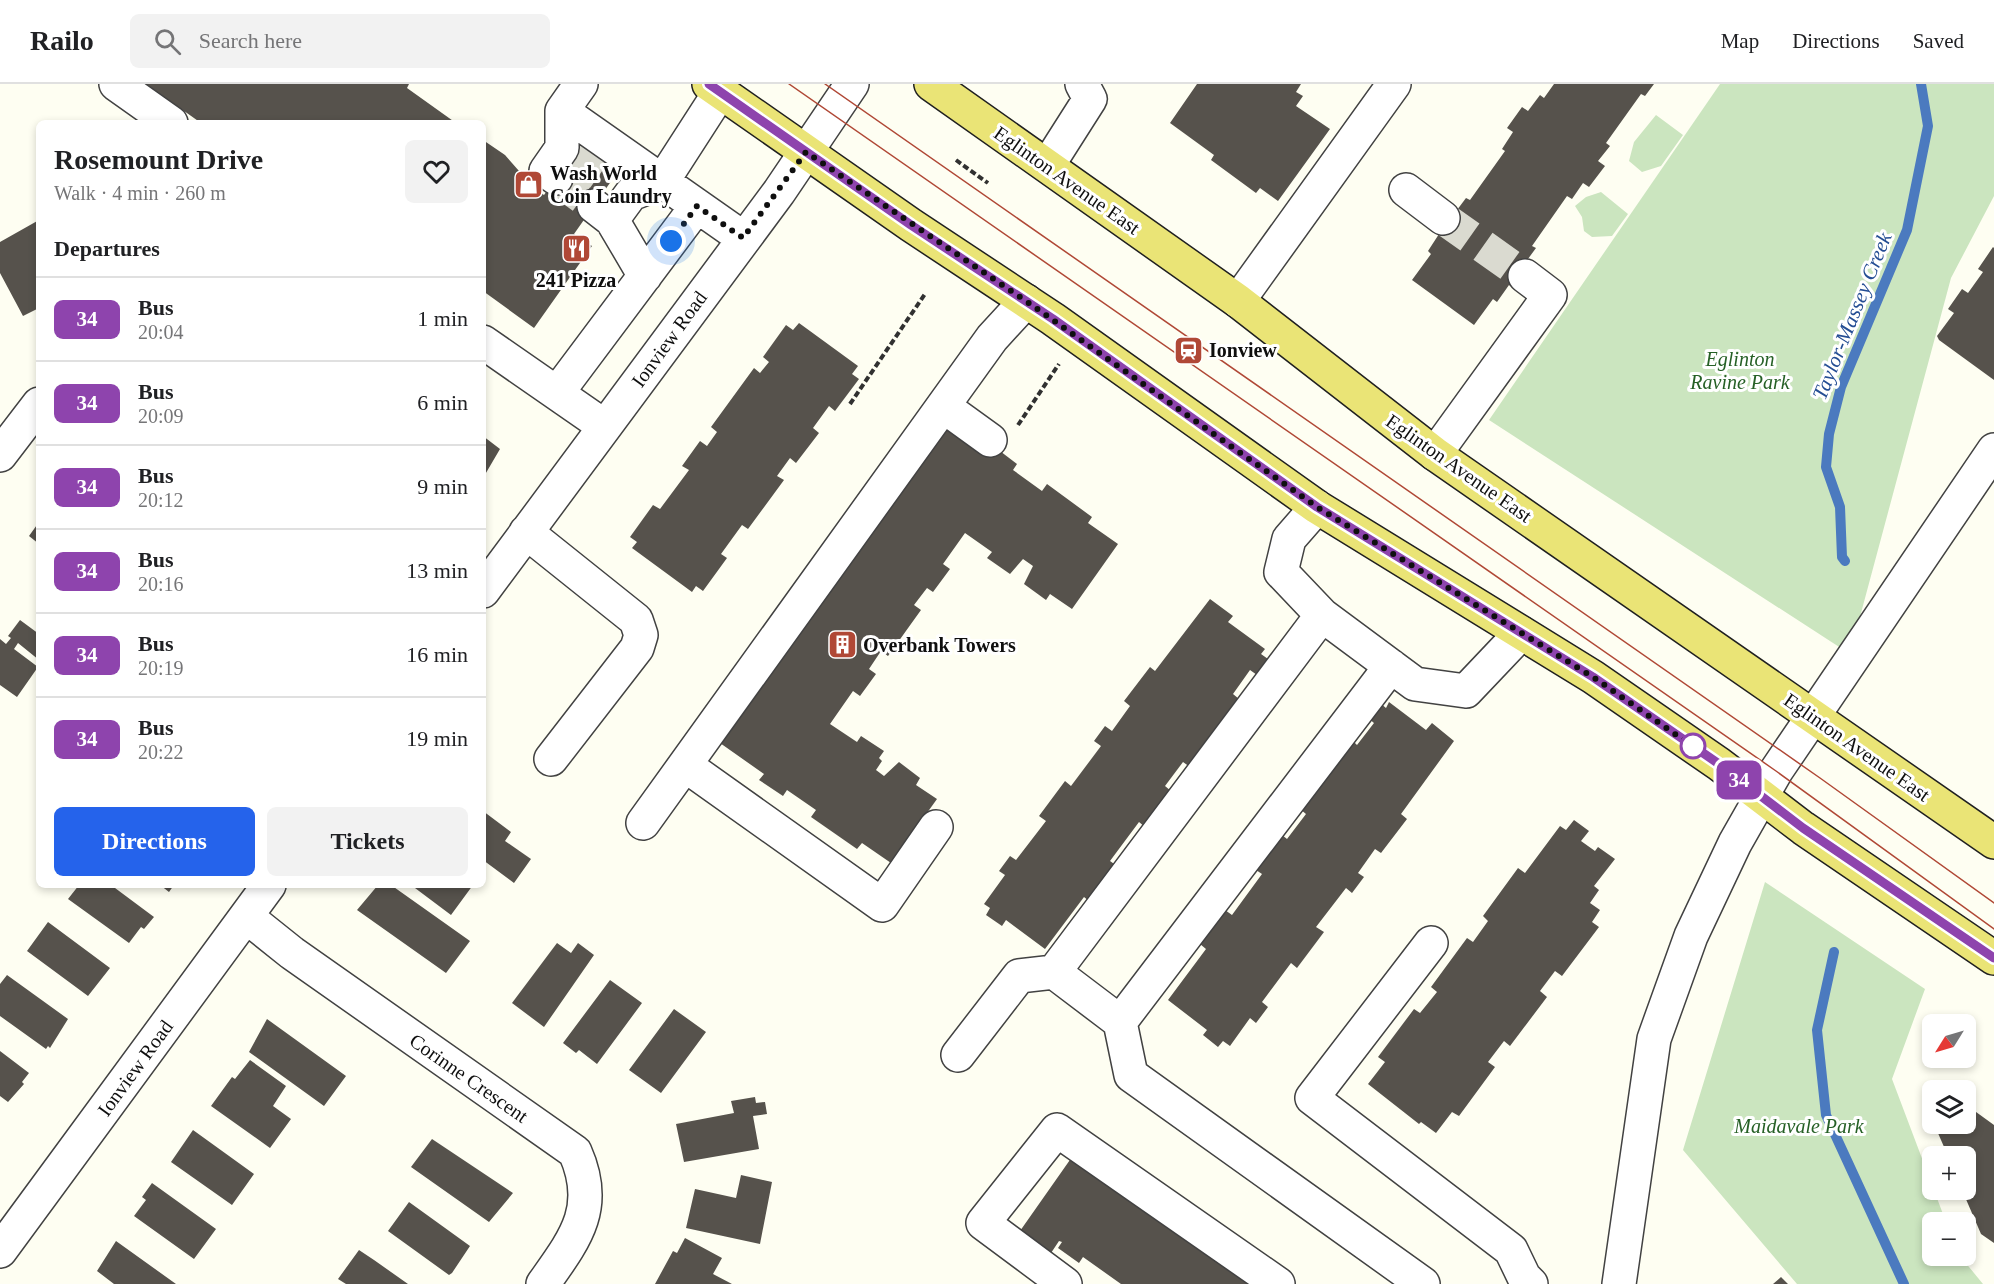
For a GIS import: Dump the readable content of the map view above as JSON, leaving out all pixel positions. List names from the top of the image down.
{
  "streets": {
    "main road": ["Eglinton Avenue East"],
    "street": ["Ionview Road", "Corinne Crescent"]
  },
  "crossings": [
    ["Ionview Road", "Corinne Crescent"]
  ],
  "water": ["Taylor-Massey Creek"],
  "parks": ["Eglinton Ravine Park", "Maidavale Park"],
  "places": {
    "shop": ["Wash World Coin Laundry"],
    "restaurant": ["241 Pizza"],
    "station": ["Ionview"],
    "building": ["Overbank Towers"]
  },
  "lines": ["bus line 34"],
  "north": "bottom left",
  "page": {
    "header": "Railo",
    "search": "Search here",
    "nav": ["Map", "Directions", "Saved"],
    "on_map": "34",
    "heading": [
      ["Rosemount Drive", "Walk · 4 min · 260 m"],
      "Departures"
    ],
    "list": [
      {
        "mark": "34",
        "name": "Bus",
        "note": "20:04",
        "value": "1 min"
      },
      {
        "mark": "34",
        "name": "Bus",
        "note": "20:09",
        "value": "6 min"
      },
      {
        "mark": "34",
        "name": "Bus",
        "note": "20:12",
        "value": "9 min"
      },
      {
        "mark": "34",
        "name": "Bus",
        "note": "20:16",
        "value": "13 min"
      },
      {
        "mark": "34",
        "name": "Bus",
        "note": "20:19",
        "value": "16 min"
      },
      {
        "mark": "34",
        "name": "Bus",
        "note": "20:22",
        "value": "19 min"
      }
    ],
    "buttons": ["Directions", "Tickets"],
    "map_buttons": ["+", "−"]
  }
}
